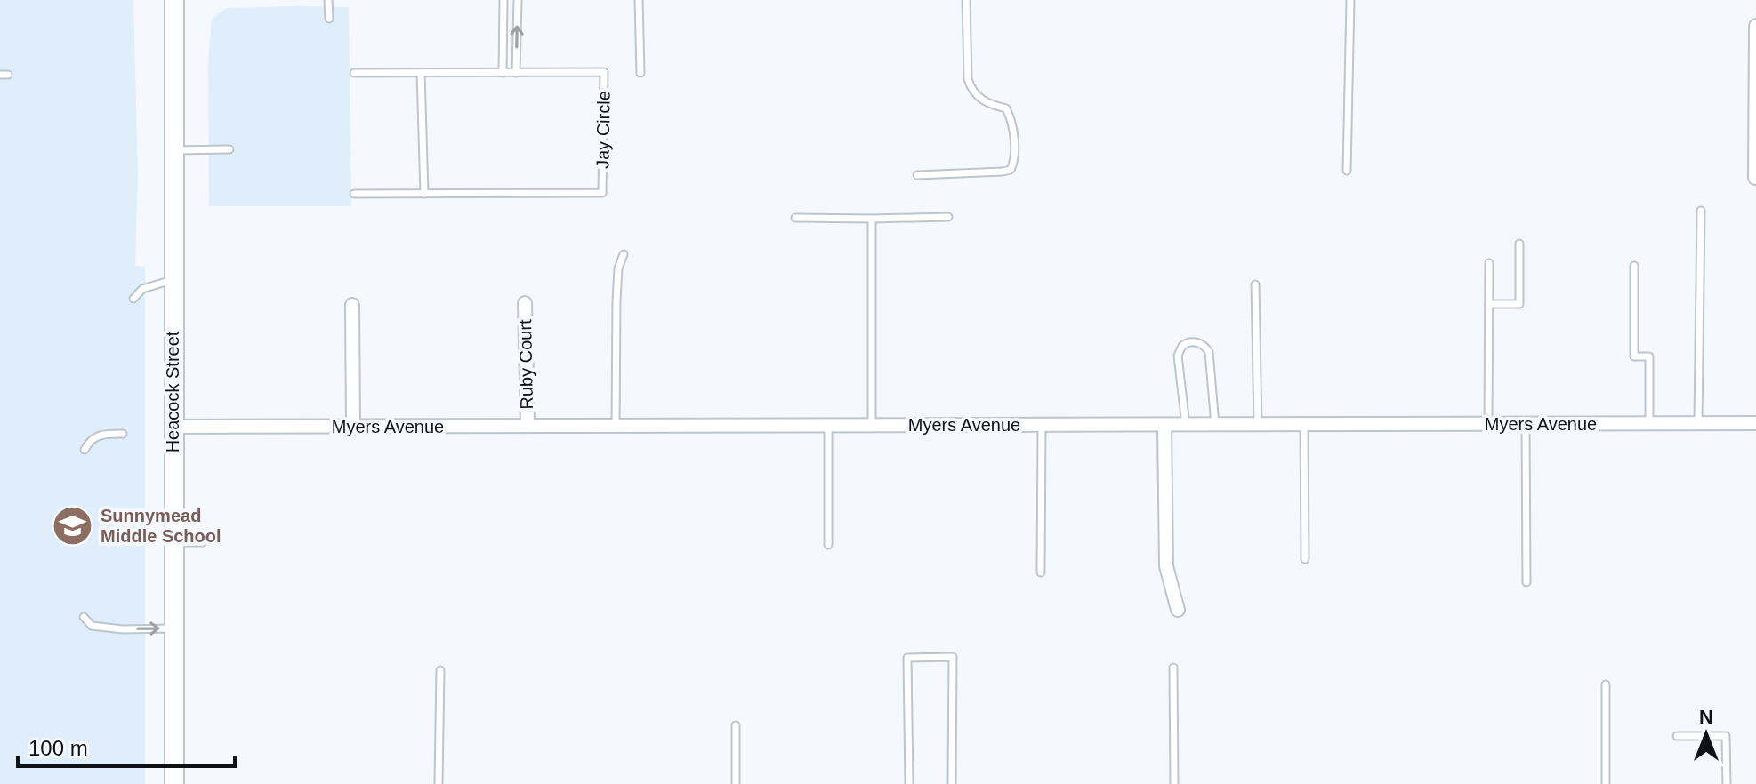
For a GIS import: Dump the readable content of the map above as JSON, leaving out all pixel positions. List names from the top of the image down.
{
  "streets": {
    "main road": ["Heacock Street"],
    "street": ["Ruby Court", "Myers Avenue"],
    "lane": ["Jay Circle"]
  },
  "crossings": [
    ["Ruby Court", "Myers Avenue"],
    ["Heacock Street", "Myers Avenue"]
  ],
  "places": {
    "school or university": ["Sunnymead Middle School"]
  },
  "scale_bar": "100 m",
  "north": "top"
}
